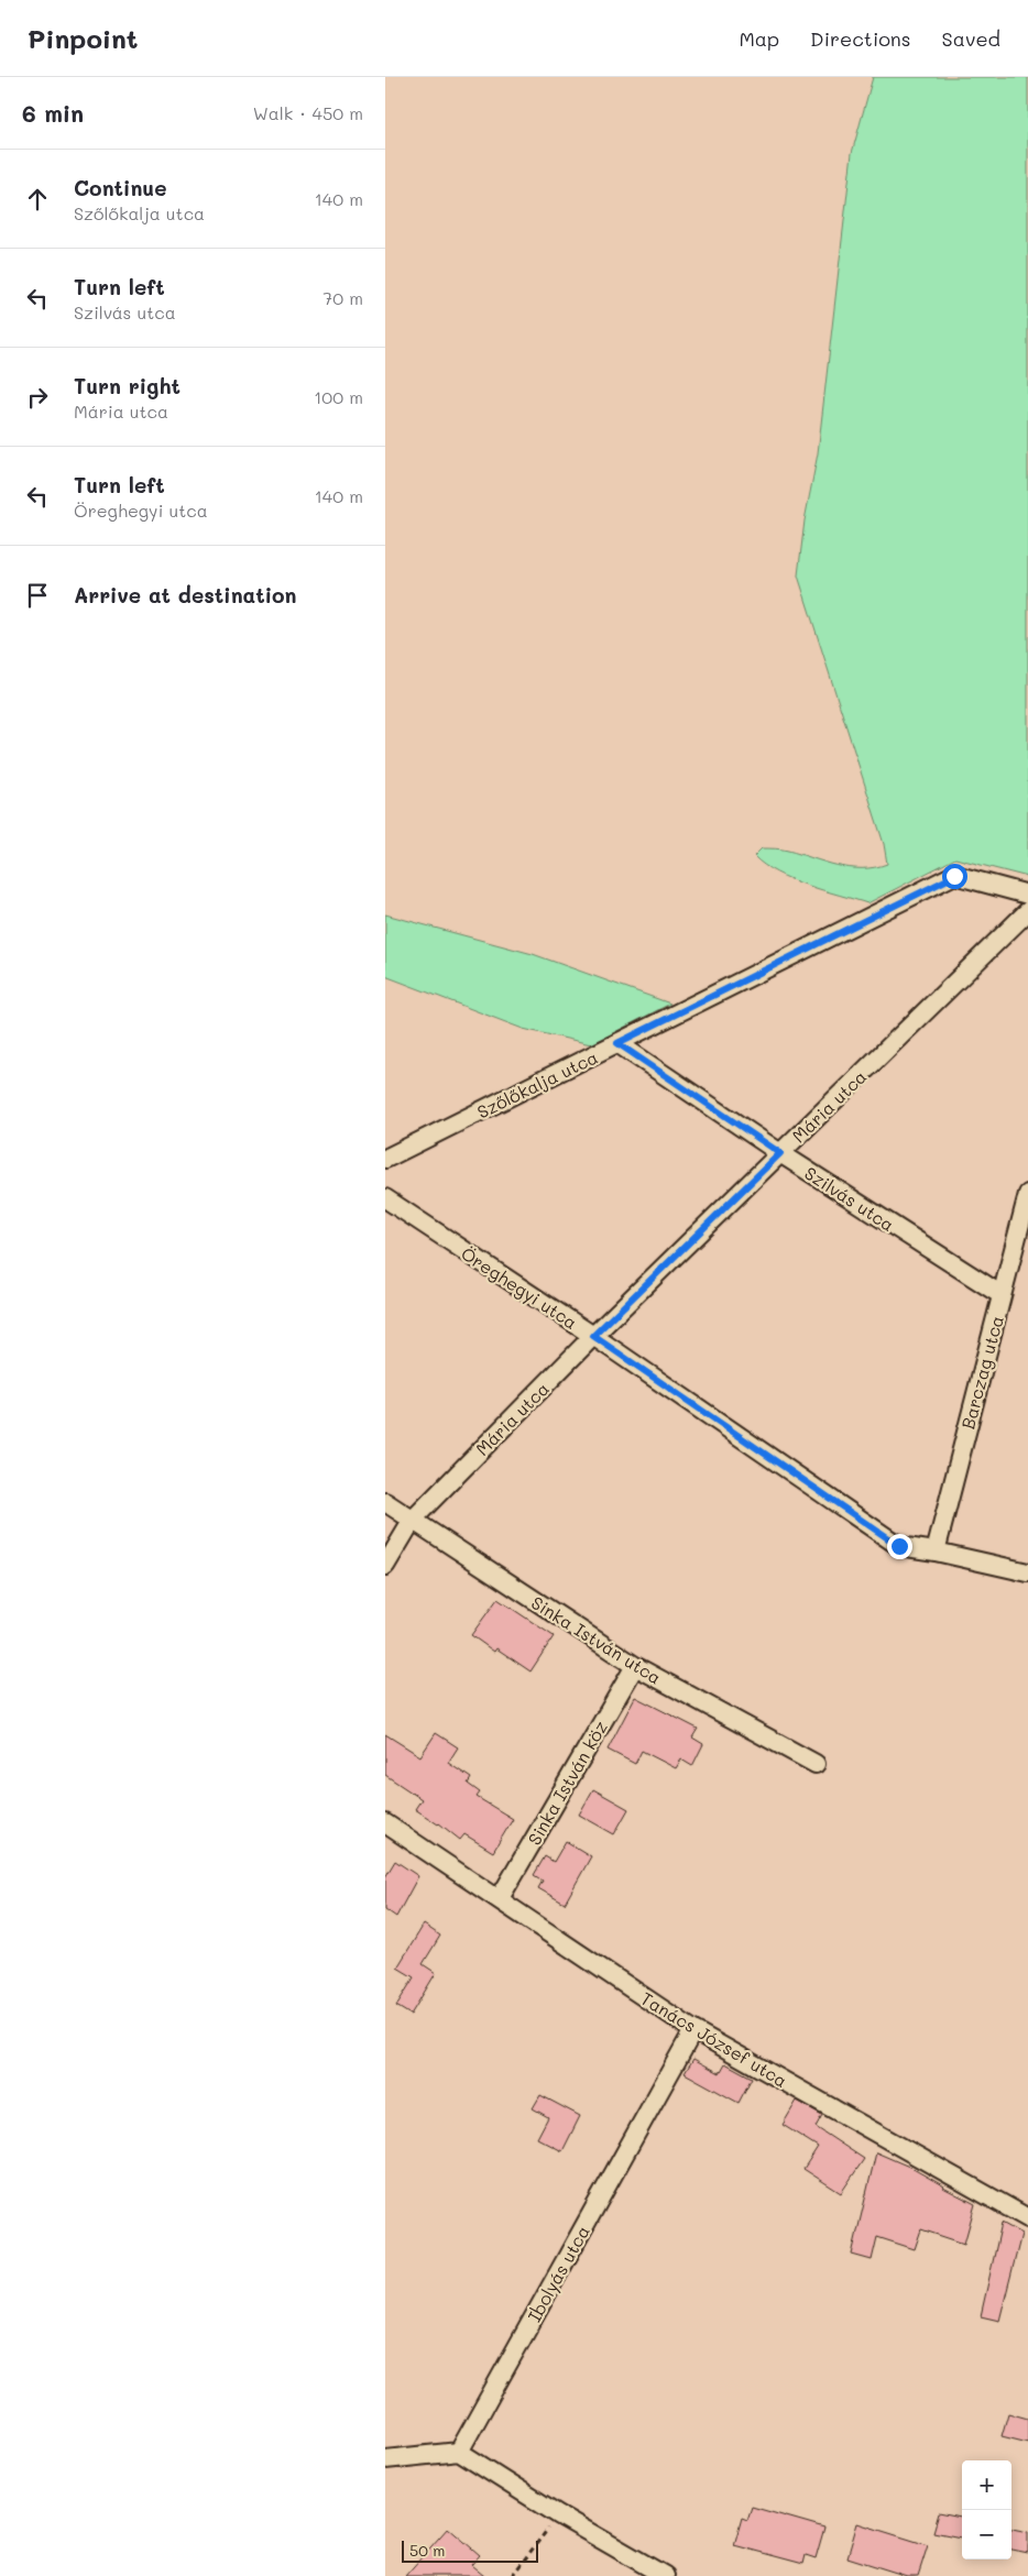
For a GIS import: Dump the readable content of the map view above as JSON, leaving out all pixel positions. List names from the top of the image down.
{
  "streets": {
    "street": [
      "Szőlőkalja utca",
      "Mária utca",
      "Szilvás utca",
      "Öreghegyi utca",
      "Barczag utca",
      "Sinka István utca",
      "Sinka István köz",
      "Tanács József utca",
      "Ibolyás utca"
    ]
  },
  "crossings": [
    ["Szőlőkalja utca", "Szilvás utca"],
    ["Mária utca", "Szilvás utca"],
    ["Mária utca", "Öreghegyi utca"],
    ["Mária utca", "Sinka István utca"],
    ["Szilvás utca", "Barczag utca"],
    ["Öreghegyi utca", "Barczag utca"],
    ["Sinka István utca", "Sinka István köz"],
    ["Sinka István köz", "Tanács József utca"],
    ["Tanács József utca", "Ibolyás utca"]
  ],
  "scale_bar": "50 m",
  "page": {
    "header": "Pinpoint",
    "nav": ["Map", "Directions", "Saved"],
    "heading": ["6 min", "Walk · 450 m"],
    "list": [
      ["Continue", "Szőlőkalja utca", "140 m"],
      ["Turn left", "Szilvás utca", "70 m"],
      ["Turn right", "Mária utca", "100 m"],
      ["Turn left", "Öreghegyi utca", "140 m"],
      "Arrive at destination"
    ],
    "map_buttons": ["+", "−"],
    "scale": "50 m"
  }
}
